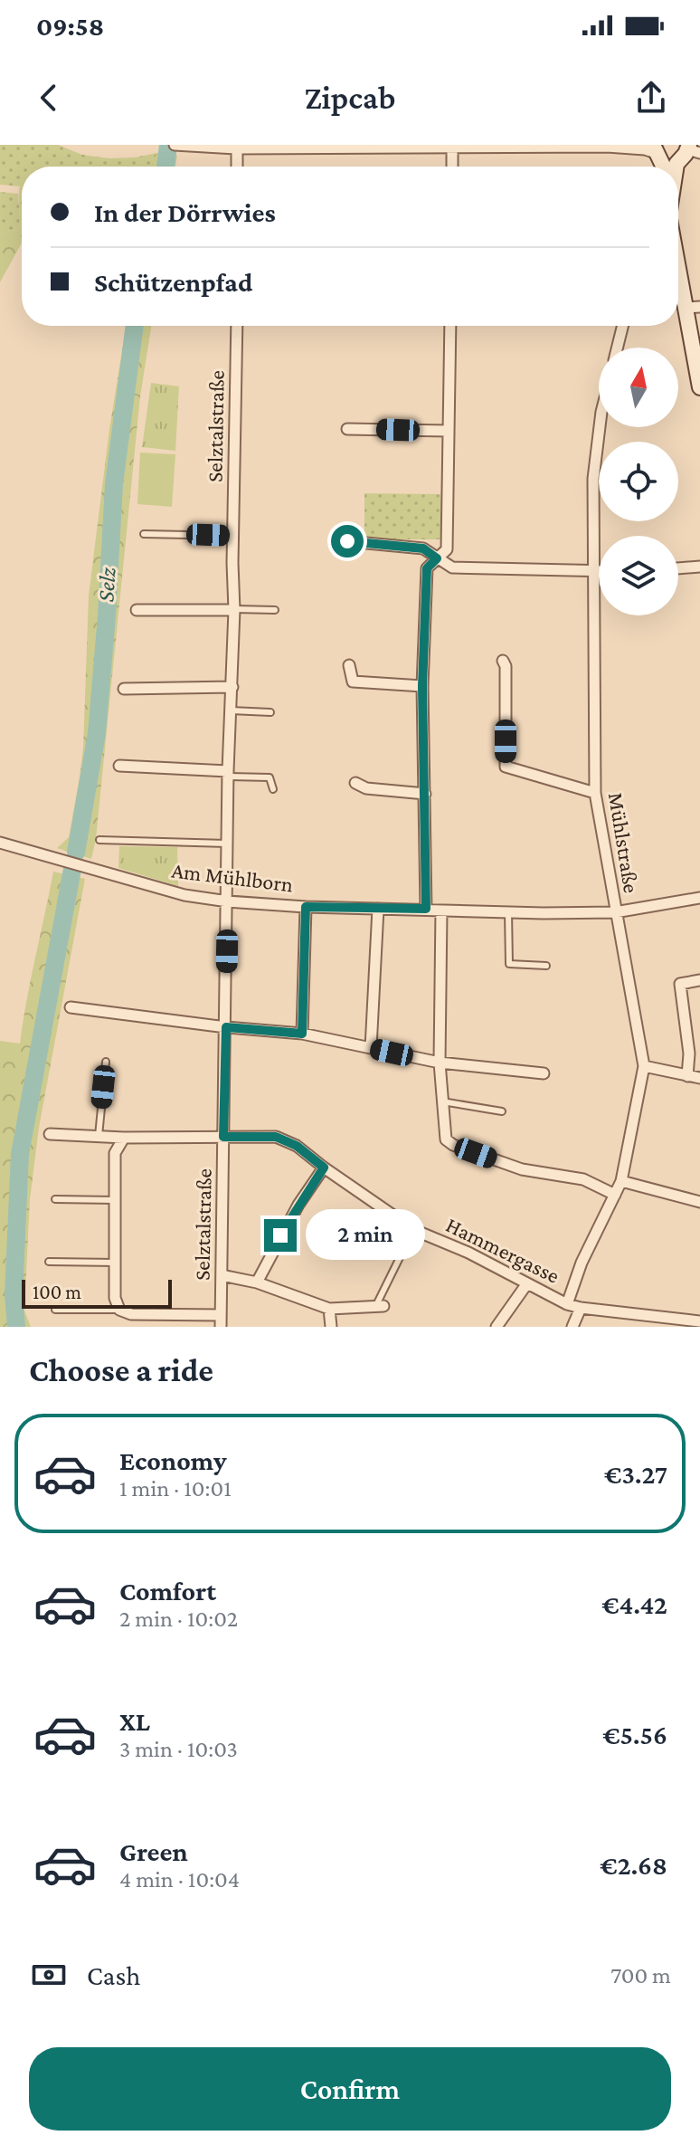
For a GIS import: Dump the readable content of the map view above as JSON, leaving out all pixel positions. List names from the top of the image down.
{
  "streets": {
    "street": [
      "Selztalstraße",
      "Mühlstraße",
      "Am Mühlborn",
      "Hammergasse"
    ]
  },
  "crossings": [
    ["Selztalstraße", "Am Mühlborn"],
    ["Selztalstraße", "Hammergasse"],
    ["Mühlstraße", "Am Mühlborn"],
    ["Mühlstraße", "Hammergasse"]
  ],
  "water": ["Selz"],
  "scale_bar": "100 m",
  "north": "top",
  "page": {
    "status": "09:58",
    "header": "Zipcab",
    "banner": ["In der Dörrwies", "Schützenpfad"],
    "bubble": "2 min",
    "scale": "100 m",
    "heading": "Choose a ride",
    "list": [
      {
        "name": "Economy",
        "note": "1 min · 10:01",
        "value": "€3.27"
      },
      {
        "name": "Comfort",
        "note": "2 min · 10:02",
        "value": "€4.42"
      },
      {
        "name": "XL",
        "note": "3 min · 10:03",
        "value": "€5.56"
      },
      {
        "name": "Green",
        "note": "4 min · 10:04",
        "value": "€2.68"
      }
    ],
    "pay": ["Cash", "700 m"],
    "buttons": "Confirm"
  }
}
